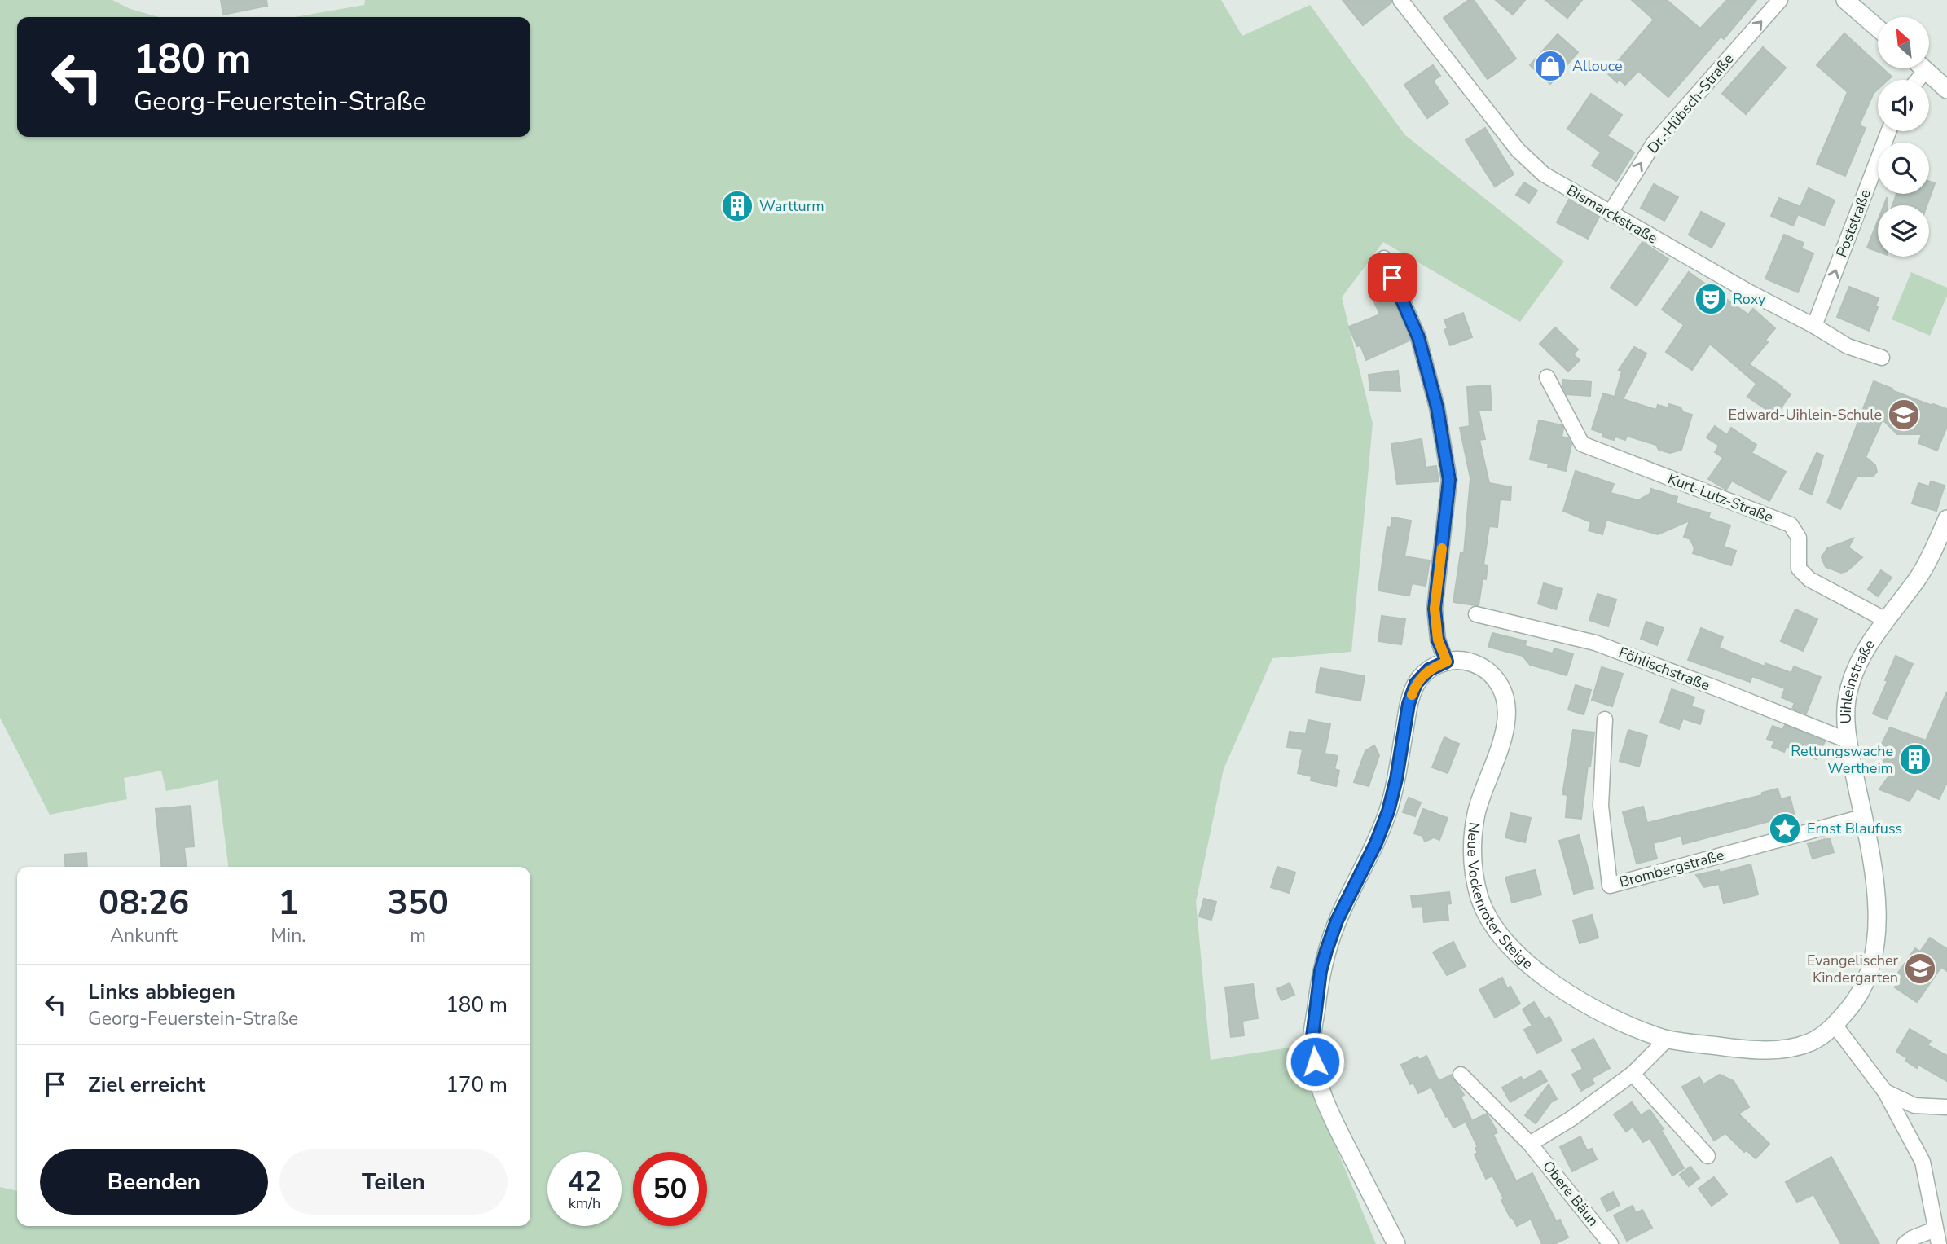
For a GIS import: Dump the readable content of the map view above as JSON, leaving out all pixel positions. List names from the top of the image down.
{
  "streets": {
    "main road": ["Uihleinstraße", "Neue Vockenroter Steige"],
    "street": [
      "Dr.-Hübsch-Straße",
      "Bismarckstraße",
      "Poststraße",
      "Kurt-Lutz-Straße",
      "Föhlischstraße",
      "Brombergstraße",
      "Obere Bäun"
    ]
  },
  "crossings": [
    ["Dr.-Hübsch-Straße", "Bismarckstraße"],
    ["Bismarckstraße", "Poststraße"],
    ["Kurt-Lutz-Straße", "Uihleinstraße"],
    ["Föhlischstraße", "Uihleinstraße"],
    ["Uihleinstraße", "Brombergstraße"],
    ["Uihleinstraße", "Neue Vockenroter Steige"]
  ],
  "one_way": ["Dr.-Hübsch-Straße", "Poststraße"],
  "places": {
    "shop": ["Allouce"],
    "building": ["Wartturm", "Rettungswache Wertheim"],
    "theatre": ["Roxy"],
    "school or university": ["Edward-Uihlein-Schule", "Evangelischer Kindergarten"],
    "place": ["Ernst Blaufuss"]
  },
  "north": "top left",
  "page": {
    "turn": ["180 m", "Georg-Feuerstein-Straße"],
    "eta": [
      "08:26",
      "Ankunft",
      "1",
      "Min.",
      "350",
      "m"
    ],
    "list": [
      {
        "name": "Links abbiegen",
        "note": "Georg-Feuerstein-Straße",
        "value": "180 m"
      },
      {
        "name": "Ziel erreicht",
        "value": "170 m"
      }
    ],
    "buttons": ["Beenden", "Teilen"],
    "speed": "42 km/h",
    "limit": "50"
  }
}
